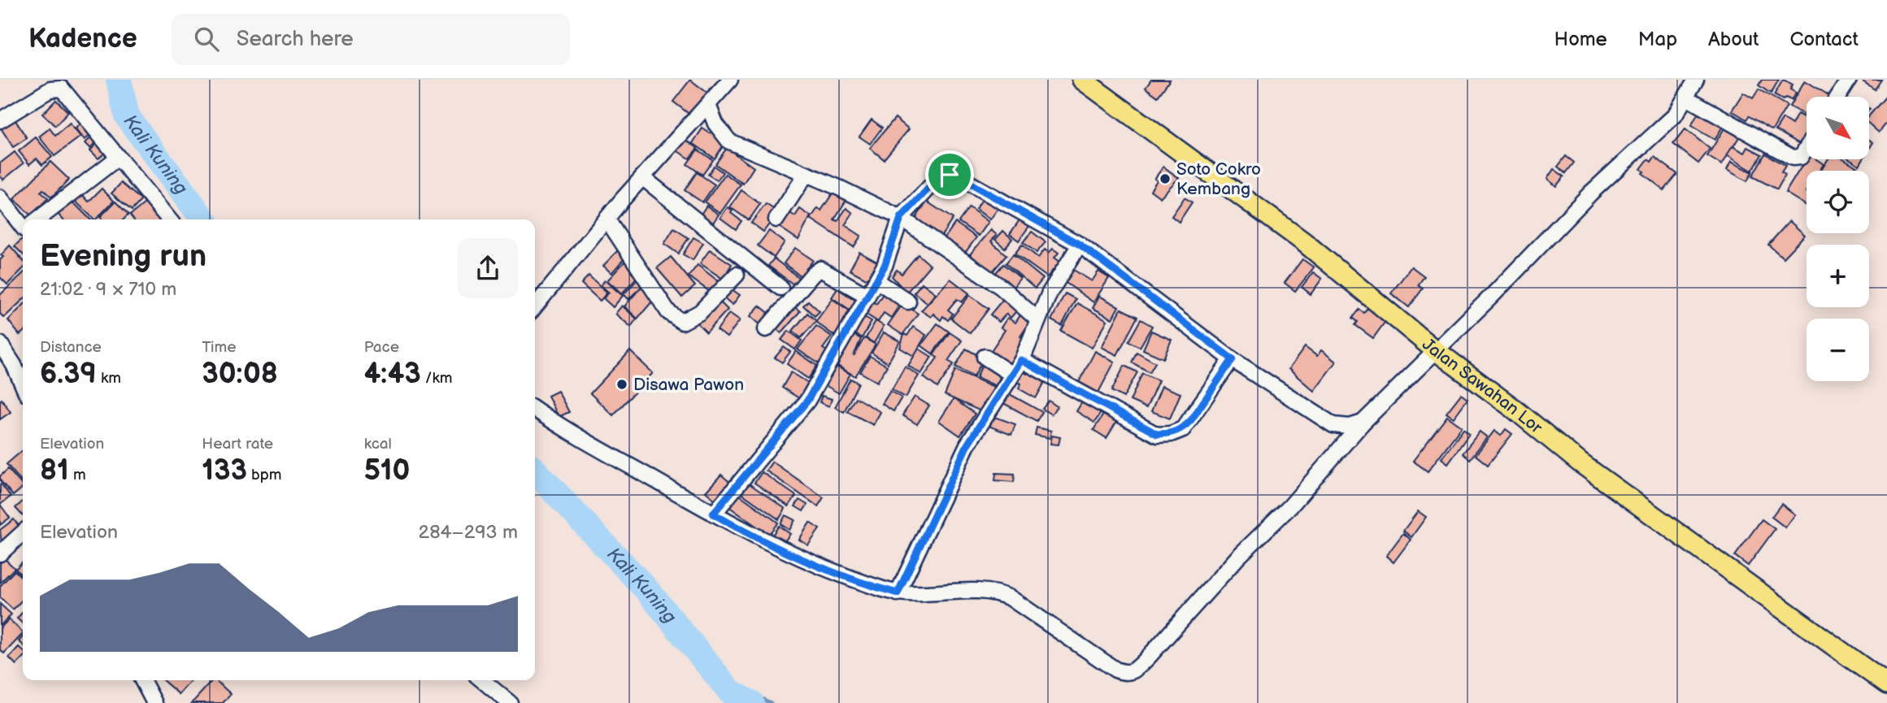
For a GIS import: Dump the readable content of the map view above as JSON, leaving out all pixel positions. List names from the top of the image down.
{
  "streets": {
    "main road": ["Jalan Sawahan Lor"]
  },
  "water": ["Kali Kuning"],
  "places": ["Soto Cokro Kembang", "Disawa Pawon"],
  "north": "bottom right",
  "page": {
    "header": "Kadence",
    "search": "Search here",
    "nav": [
      "Home",
      "Map",
      "About",
      "Contact"
    ],
    "map_buttons": ["+", "−"],
    "heading": ["Evening run", "21:02 · 9 × 710 m"],
    "stats": [
      ["Distance", "6.39 km"],
      ["Time", "30:08"],
      ["Pace", "4:43 /km"],
      ["Elevation", "81 m"],
      ["Heart rate", "133 bpm"],
      ["kcal", "510"]
    ],
    "chart": ["Elevation", "284–293 m"]
  }
}
